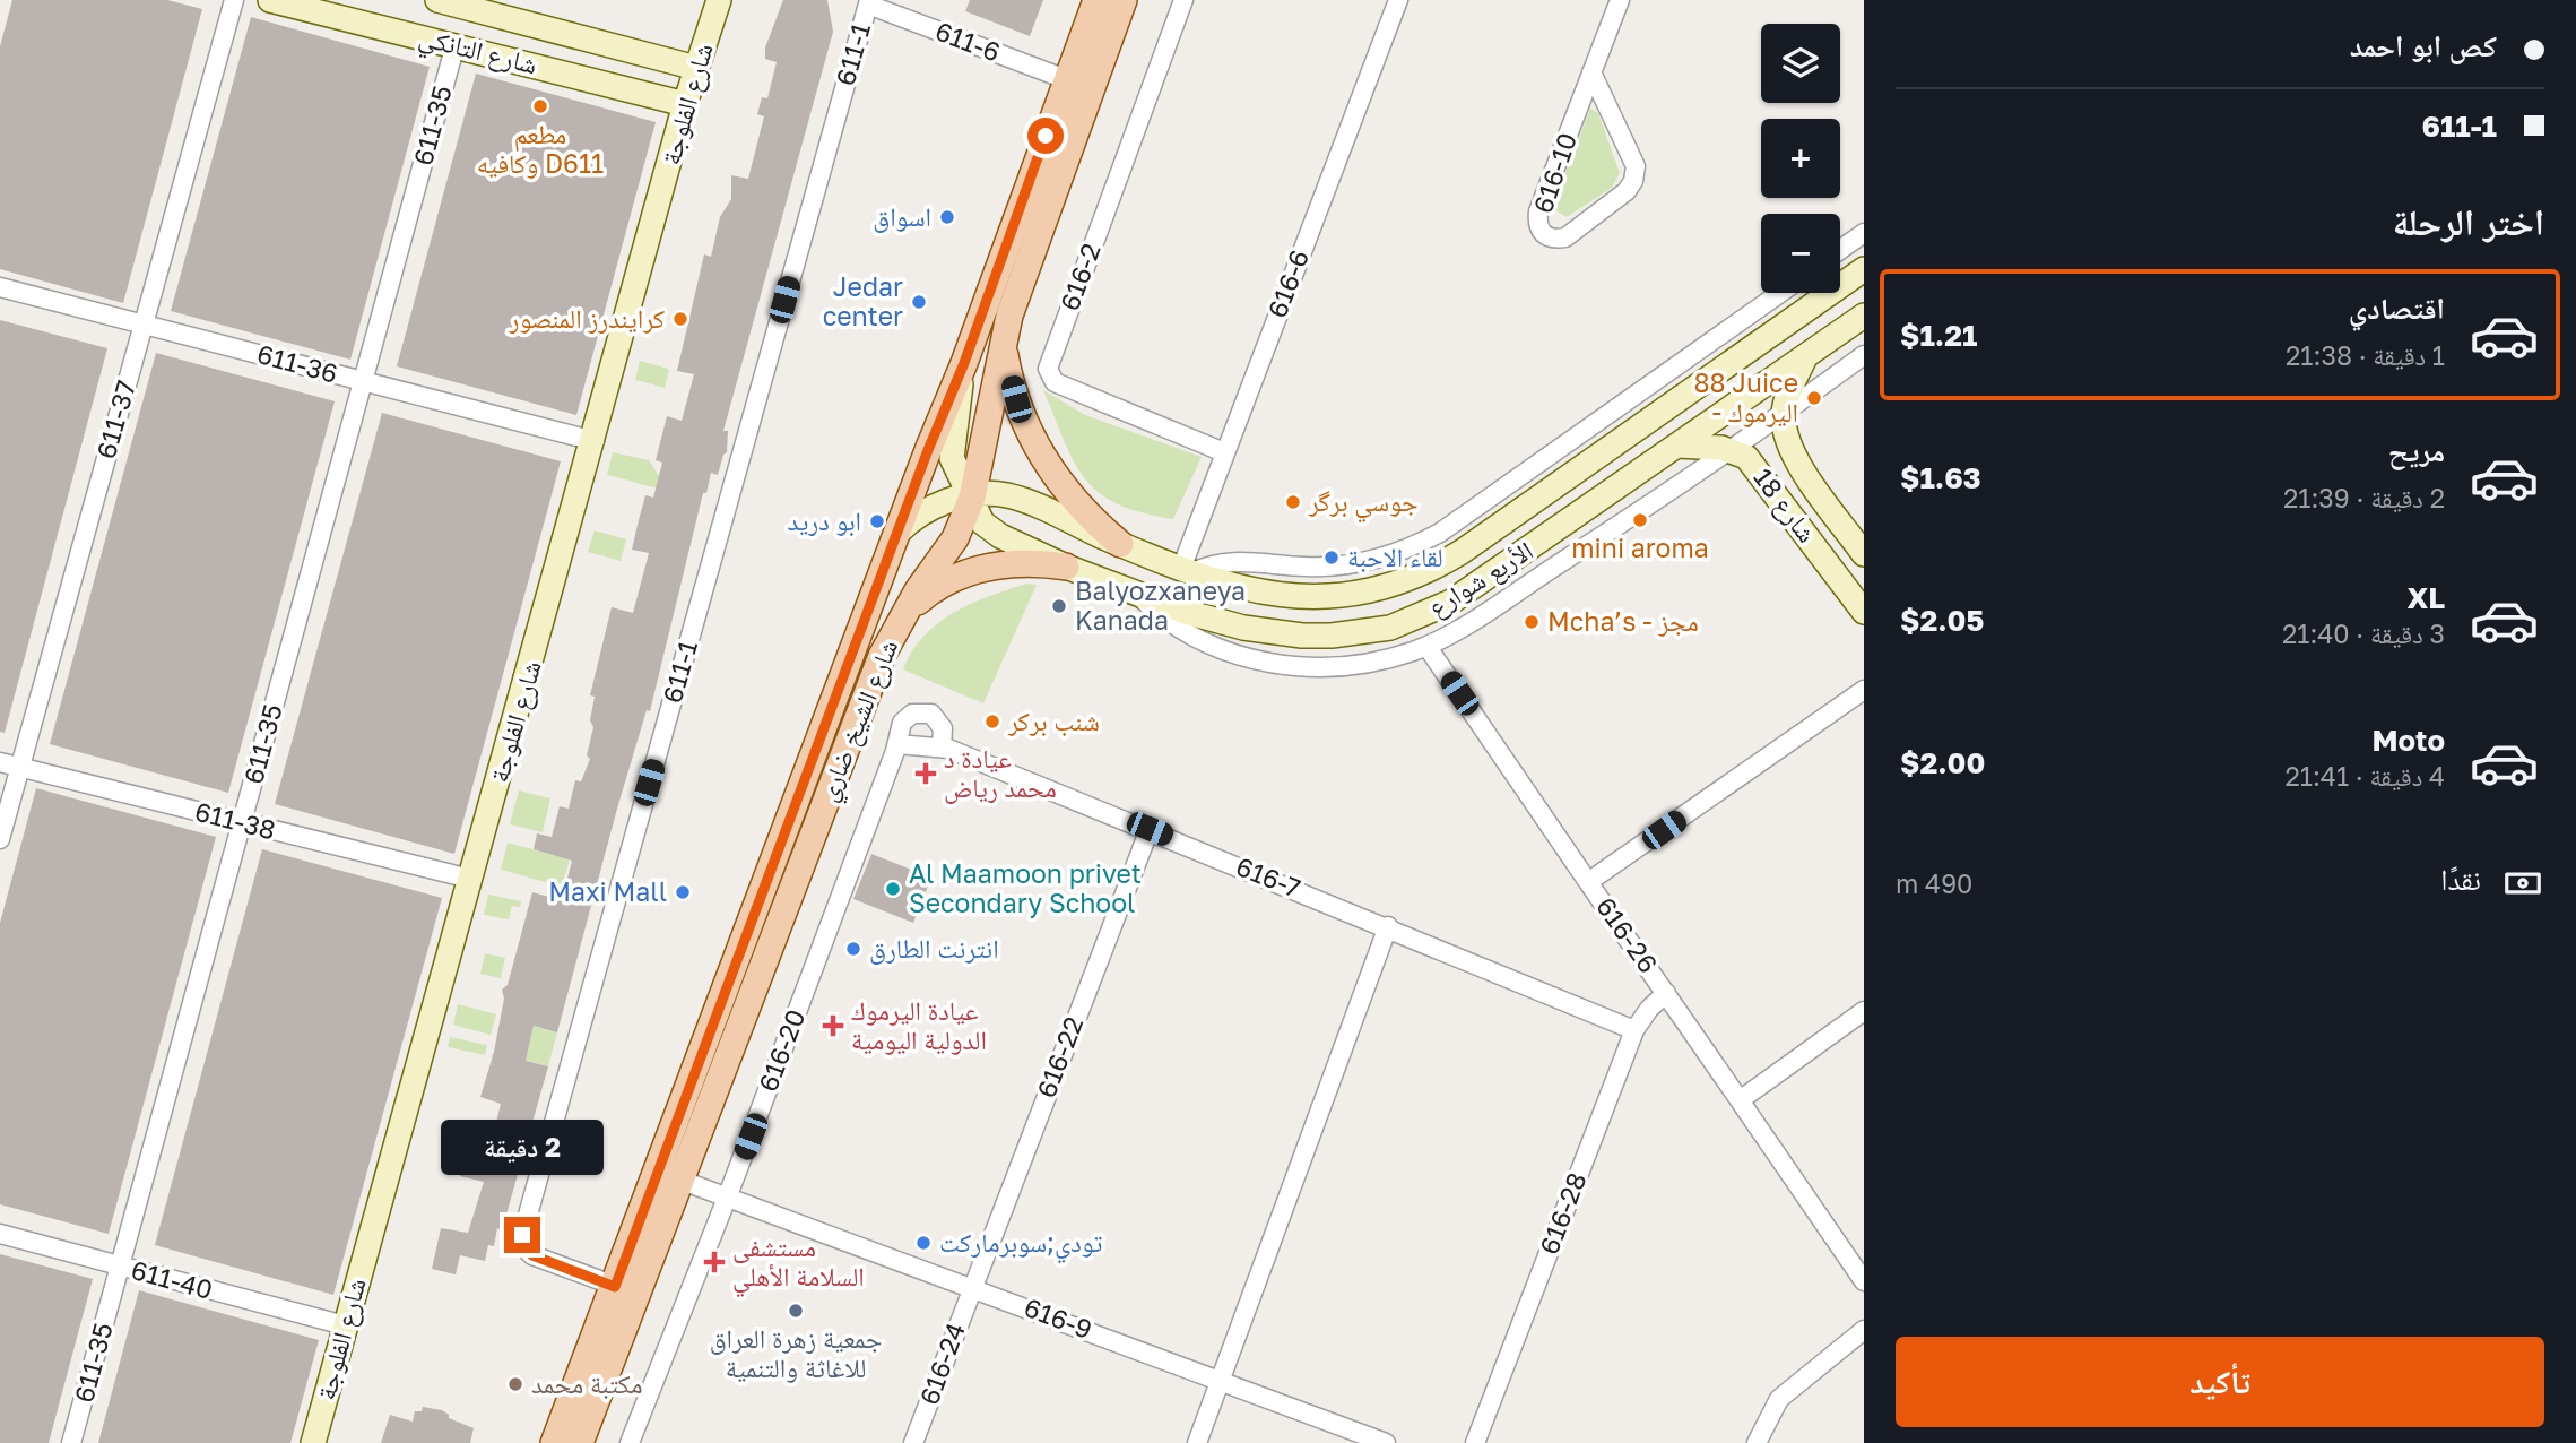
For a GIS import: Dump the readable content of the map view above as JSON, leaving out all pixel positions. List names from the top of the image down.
{
  "streets": {
    "main road": ["شارع الشيخ ضاري"],
    "street": [
      "611-6",
      "شارع التانكي",
      "611-1",
      "شارع الفلوجة",
      "611-35",
      "616-10",
      "616-2",
      "616-6",
      "611-36",
      "611-37",
      "شارع 18",
      "الأربع شوارع",
      "611-38",
      "616-7",
      "616-26",
      "616-20",
      "616-22",
      "616-28",
      "611-40",
      "616-9",
      "616-24"
    ]
  },
  "crossings": [
    ["611-6", "611-1"],
    ["611-6", "شارع الشيخ ضاري"],
    ["شارع التانكي", "شارع الفلوجة"],
    ["شارع التانكي", "611-35"],
    ["611-1", "شارع الشيخ ضاري"],
    ["شارع الفلوجة", "611-36"],
    ["شارع الفلوجة", "611-38"],
    ["شارع الفلوجة", "611-40"],
    ["611-35", "611-36"],
    ["611-35", "611-38"],
    ["611-35", "611-40"],
    ["616-2", "616-6"],
    ["616-6", "الأربع شوارع"],
    ["611-36", "611-37"],
    ["611-37", "611-38"],
    ["شارع 18", "الأربع شوارع"],
    ["الأربع شوارع", "شارع الشيخ ضاري"],
    ["شارع الشيخ ضاري", "616-9"],
    ["616-7", "616-20"],
    ["616-7", "616-22"],
    ["616-7", "616-28"],
    ["616-26", "616-28"],
    ["616-20", "616-9"],
    ["616-22", "616-9"],
    ["616-22", "616-24"],
    ["616-9", "616-24"]
  ],
  "places": {
    "other": [
      "مطعم وكافيه D611",
      "اسواق",
      "Jedar center",
      "كرايندرز المنصور",
      "88 Juice - اليرموك",
      "جوسي برگر",
      "mini aroma",
      "ابو دريد",
      "لقاء الاحبة",
      "Balyozxaneya Kanada",
      "Mcha’s - مجز",
      "شنب بركر",
      "Al Maamoon privet Secondary School",
      "Maxi Mall",
      "انترنت الطارق",
      "تودي;سوبرماركت",
      "جمعية زهرة العراق للاغاثة والتنمية",
      "مكتبة محمد"
    ],
    "health": ["عيادة د محمد رياض", "عيادة اليرموك الدولية اليومية", "مستشفى السلامة الأهلي"]
  },
  "page": {
    "banner": ["كص ابو احمد", "611-1"],
    "map_buttons": ["+", "−"],
    "heading": "اختر الرحلة",
    "list": [
      {
        "name": "اقتصادي",
        "note": "1 دقيقة · 21:38",
        "value": "$1.21"
      },
      {
        "name": "مريح",
        "note": "2 دقيقة · 21:39",
        "value": "$1.63"
      },
      {
        "name": "XL",
        "note": "3 دقيقة · 21:40",
        "value": "$2.05"
      },
      {
        "name": "Moto",
        "note": "4 دقيقة · 21:41",
        "value": "$2.00"
      }
    ],
    "pay": ["نقدًا", "490 m"],
    "bubble": "2 دقيقة",
    "buttons": "تأكيد"
  }
}
